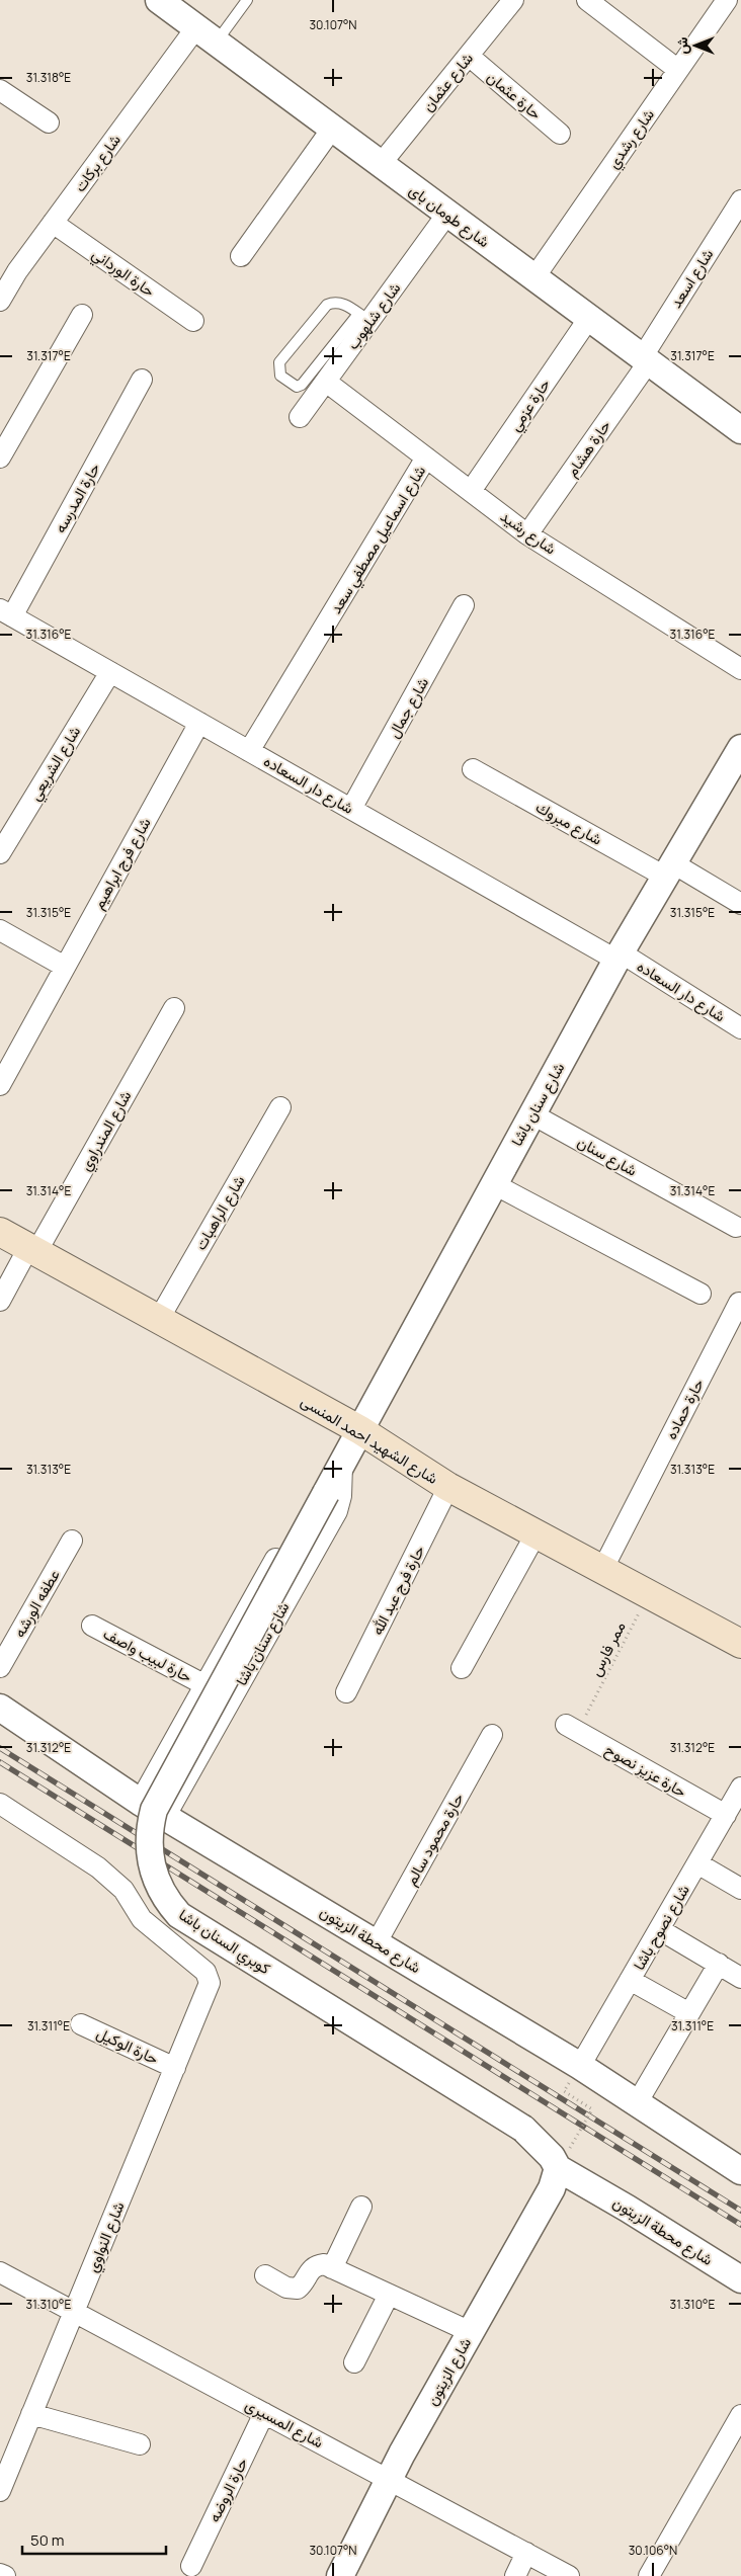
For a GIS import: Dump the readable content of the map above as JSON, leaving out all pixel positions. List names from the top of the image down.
{
  "streets": {
    "main road": ["شارع الشهيد احمد المنسى"],
    "street": [
      "شارع عثمان",
      "حارة عثمان",
      "شارع رشدي",
      "شارع بركات",
      "شارع طومان باى",
      "حارة الورداني",
      "شارع اسعد",
      "شارع شلهوب",
      "حارة عزمي",
      "حارة هشام",
      "حارة المدرسه",
      "شارع رشيد",
      "شارع اسماعيل مصطفي سعد",
      "شارع جمال",
      "شارع الشريعي",
      "شارع دار السعاده",
      "شارع مبروك",
      "شارع فرج ابراهيم",
      "شارع سنان باشا",
      "شارع المندراوي",
      "شارع سنان",
      "شارع الراهبات",
      "حارة حماده",
      "حارة فرج عبد الله",
      "عطفه الورشه",
      "حارة لبيب واصف",
      "حارة عزيز نصوح",
      "حارة محمود سالم",
      "شارع نصوح باشا",
      "شارع محطة الزيتون",
      "كوبري السنان باشا",
      "حارة الوكيل",
      "شارع النواوي",
      "شارع الزيتون",
      "شارع المسيرى",
      "حارة الروضه"
    ],
    "path": ["ممر فارس"]
  },
  "crossings": [
    ["شارع عثمان", "حارة عثمان"],
    ["شارع عثمان", "شارع طومان باى"],
    ["شارع رشدي", "شارع طومان باى"],
    ["شارع بركات", "شارع طومان باى"],
    ["شارع بركات", "حارة الورداني"],
    ["شارع طومان باى", "شارع اسعد"],
    ["شارع طومان باى", "شارع شلهوب"],
    ["شارع طومان باى", "حارة عزمي"],
    ["شارع طومان باى", "حارة هشام"],
    ["شارع اسعد", "حارة هشام"],
    ["شارع شلهوب", "شارع رشيد"],
    ["حارة عزمي", "شارع رشيد"],
    ["حارة هشام", "شارع رشيد"],
    ["حارة المدرسه", "شارع دار السعاده"],
    ["شارع رشيد", "شارع اسماعيل مصطفي سعد"],
    ["شارع اسماعيل مصطفي سعد", "شارع دار السعاده"],
    ["شارع جمال", "شارع دار السعاده"],
    ["شارع الشريعي", "شارع دار السعاده"],
    ["شارع دار السعاده", "شارع فرج ابراهيم"],
    ["شارع دار السعاده", "شارع سنان باشا"],
    ["شارع مبروك", "شارع سنان باشا"],
    ["شارع سنان باشا", "شارع سنان"],
    ["شارع سنان باشا", "شارع الشهيد احمد المنسى"],
    ["شارع سنان باشا", "حارة لبيب واصف"],
    ["شارع سنان باشا", "شارع محطة الزيتون"],
    ["شارع سنان باشا", "كوبري السنان باشا"],
    ["شارع المندراوي", "شارع الشهيد احمد المنسى"],
    ["شارع الراهبات", "شارع الشهيد احمد المنسى"],
    ["حارة حماده", "شارع الشهيد احمد المنسى"],
    ["شارع الشهيد احمد المنسى", "حارة فرج عبد الله"],
    ["شارع الشهيد احمد المنسى", "ممر فارس"],
    ["حارة عزيز نصوح", "شارع نصوح باشا"],
    ["حارة محمود سالم", "شارع محطة الزيتون"],
    ["شارع نصوح باشا", "شارع محطة الزيتون"],
    ["شارع محطة الزيتون", "كوبري السنان باشا"],
    ["شارع محطة الزيتون", "شارع الزيتون"],
    ["كوبري السنان باشا", "شارع الزيتون"],
    ["حارة الوكيل", "شارع النواوي"],
    ["شارع النواوي", "شارع المسيرى"],
    ["شارع الزيتون", "شارع المسيرى"],
    ["شارع المسيرى", "حارة الروضه"]
  ],
  "scale_bar": "50 m",
  "north": "left",
  "coordinates": [
    "30.107°N",
    "31.318°E",
    "31.317°E",
    "31.316°E",
    "31.315°E",
    "31.314°E",
    "31.313°E",
    "31.312°E",
    "31.311°E",
    "31.310°E",
    "30.106°N"
  ]
}
